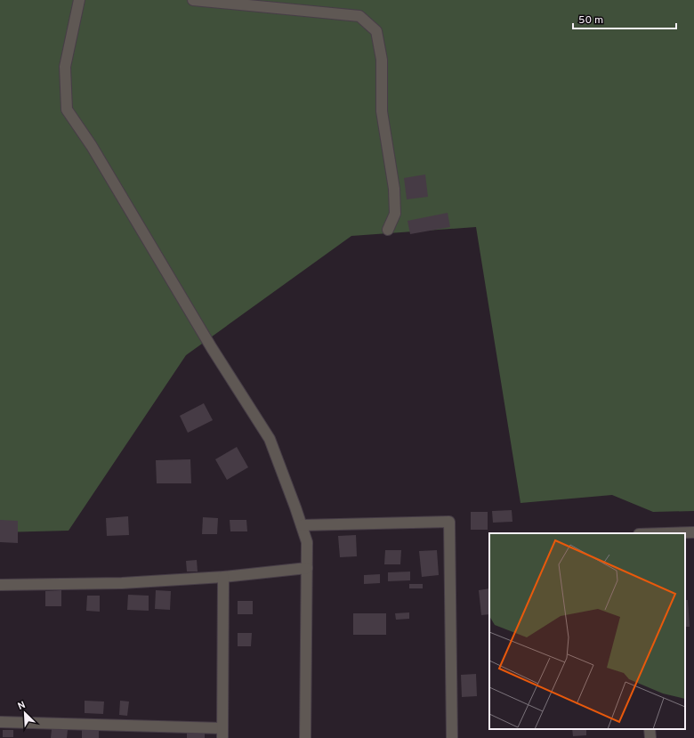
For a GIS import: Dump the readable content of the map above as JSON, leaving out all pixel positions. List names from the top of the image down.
{
  "scale_bar": "50 m",
  "north": "top left"
}
